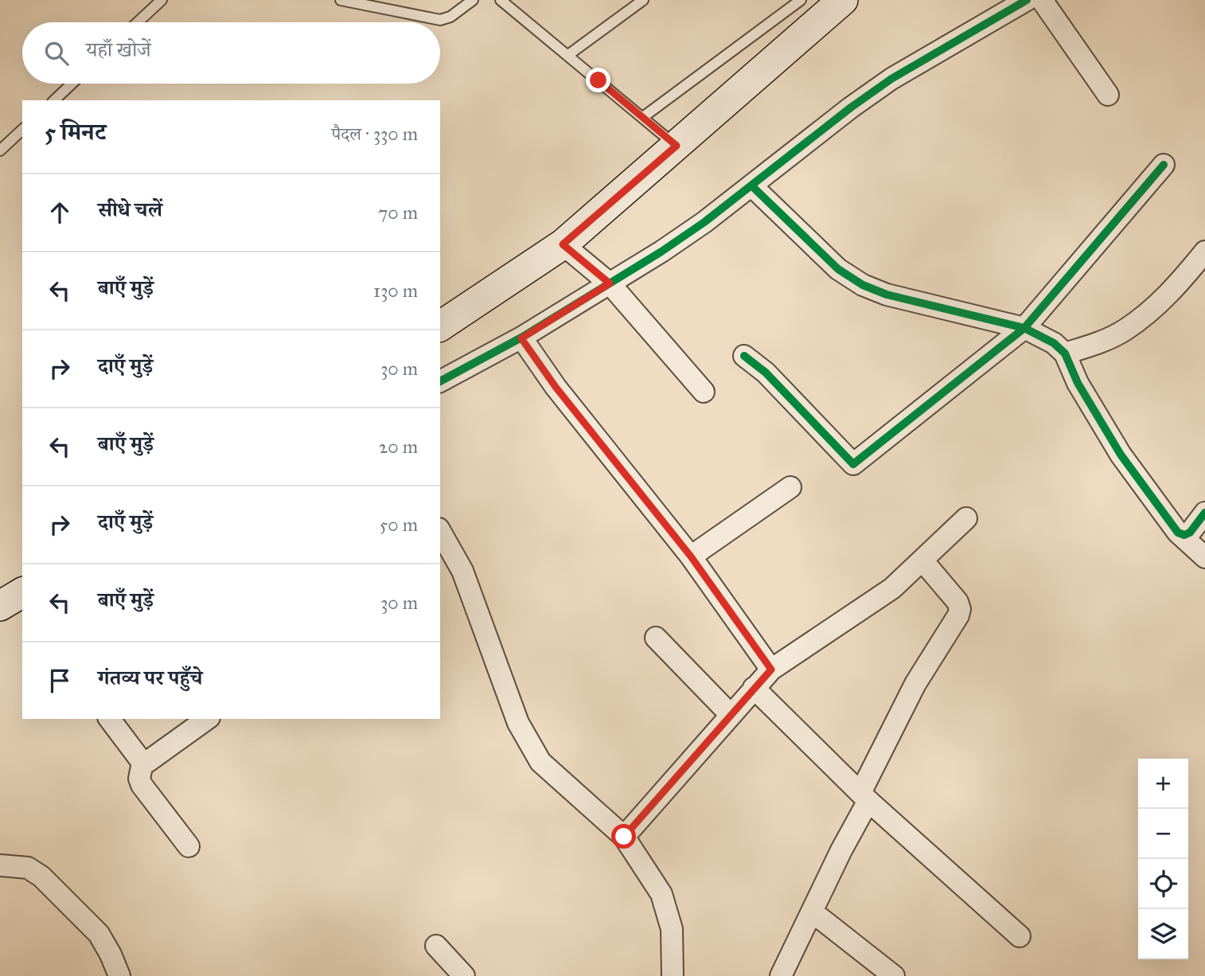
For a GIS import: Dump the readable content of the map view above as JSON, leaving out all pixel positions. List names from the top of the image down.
{
  "page": {
    "search": "यहाँ खोजें",
    "heading": ["5 मिनट", "पैदल · 330 m"],
    "list": [
      ["सीधे चलें", "70 m"],
      ["बाएँ मुड़ें", "130 m"],
      ["दाएँ मुड़ें", "30 m"],
      ["बाएँ मुड़ें", "20 m"],
      ["दाएँ मुड़ें", "50 m"],
      ["बाएँ मुड़ें", "30 m"],
      "गंतव्य पर पहुँचे"
    ],
    "map_buttons": ["+", "−"]
  }
}
